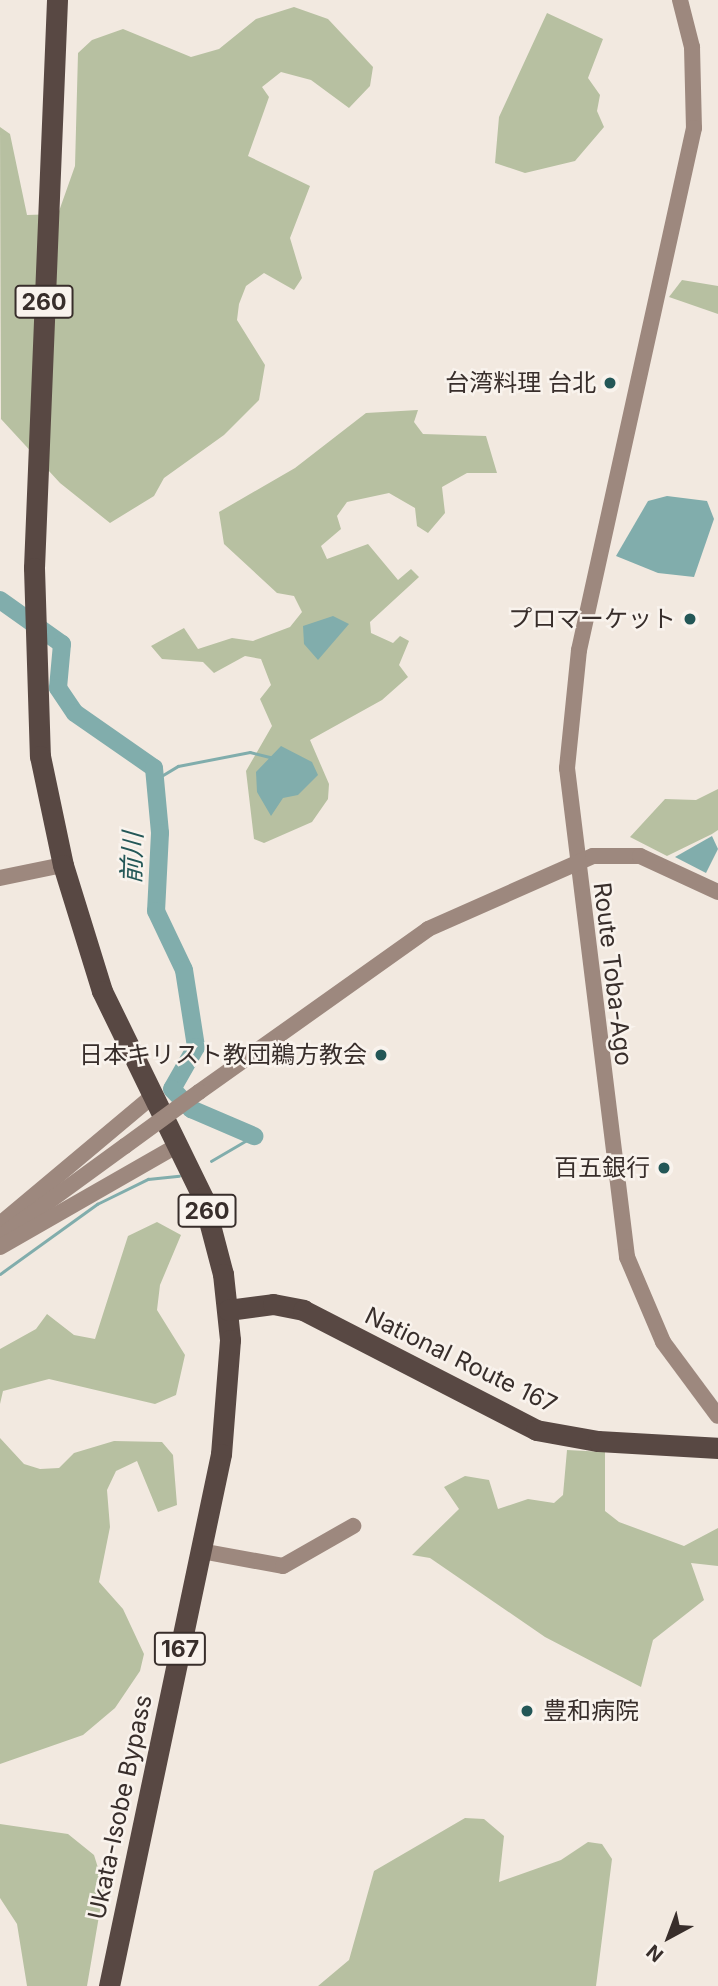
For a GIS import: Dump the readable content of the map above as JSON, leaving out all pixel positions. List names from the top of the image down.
{
  "streets": {
    "highway": [
      "260",
      "National Route 167",
      "167",
      "Ukata-Isobe Bypass"
    ],
    "main road": ["Route Toba-Ago"]
  },
  "crossings": [
    ["National Route 167", "Ukata-Isobe Bypass"]
  ],
  "water": ["前川"],
  "places": [
    "台湾料理 台北",
    "プロマーケット",
    "日本キリスト教団鵜方教会",
    "百五銀行",
    "豊和病院"
  ],
  "north": "bottom left"
}
